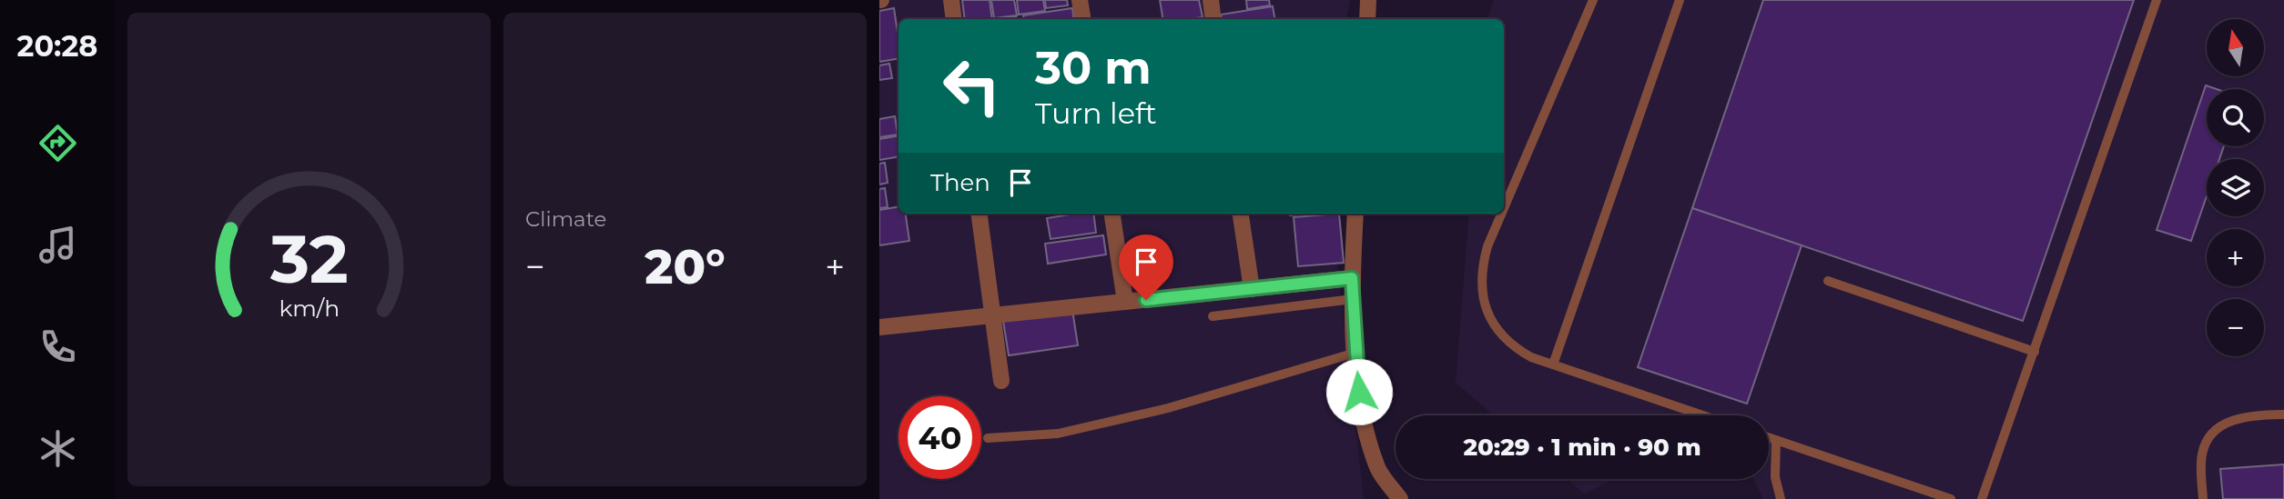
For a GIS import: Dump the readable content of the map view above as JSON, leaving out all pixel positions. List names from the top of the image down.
{
  "north": "top",
  "page": {
    "tabs": "20:28",
    "tile": "Climate",
    "map_buttons": ["+", "−"],
    "turn": ["30 m", "Turn left"],
    "then": "Then",
    "heat": ["−", "20°", "+"],
    "limit": "40",
    "trip": "20:29 · 1 min · 90 m",
    "gauge": ["32", "km/h"]
  }
}
